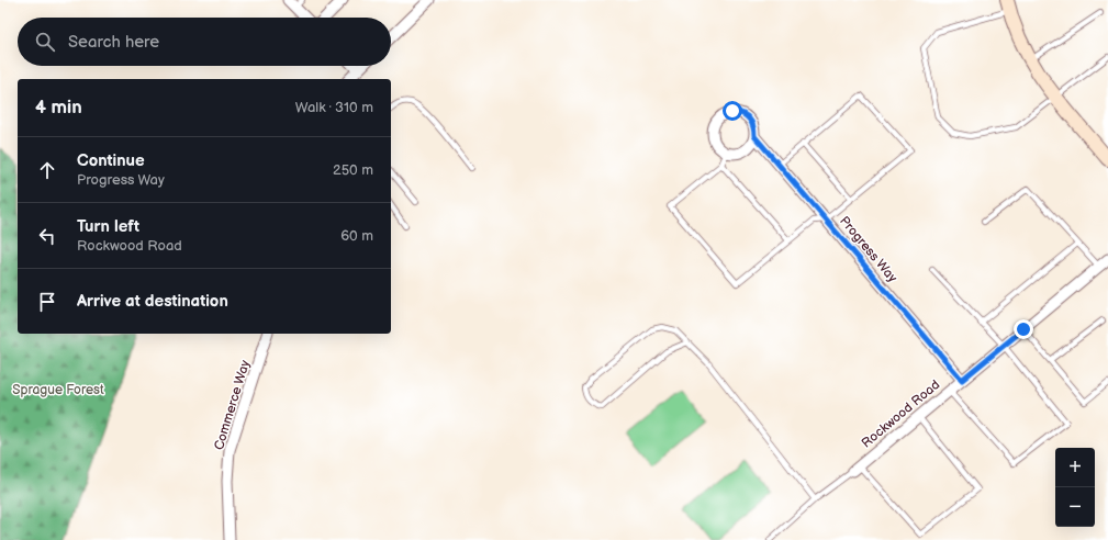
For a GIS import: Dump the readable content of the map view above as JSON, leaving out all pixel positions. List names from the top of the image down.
{
  "streets": {
    "street": ["Progress Way", "Commerce Way", "Rockwood Road"]
  },
  "crossings": [
    ["Progress Way", "Rockwood Road"]
  ],
  "parks": ["Sprague Forest"],
  "page": {
    "search": "Search here",
    "heading": ["4 min", "Walk · 310 m"],
    "list": [
      ["Continue", "Progress Way", "250 m"],
      ["Turn left", "Rockwood Road", "60 m"],
      "Arrive at destination"
    ],
    "map_buttons": ["+", "−"]
  }
}
